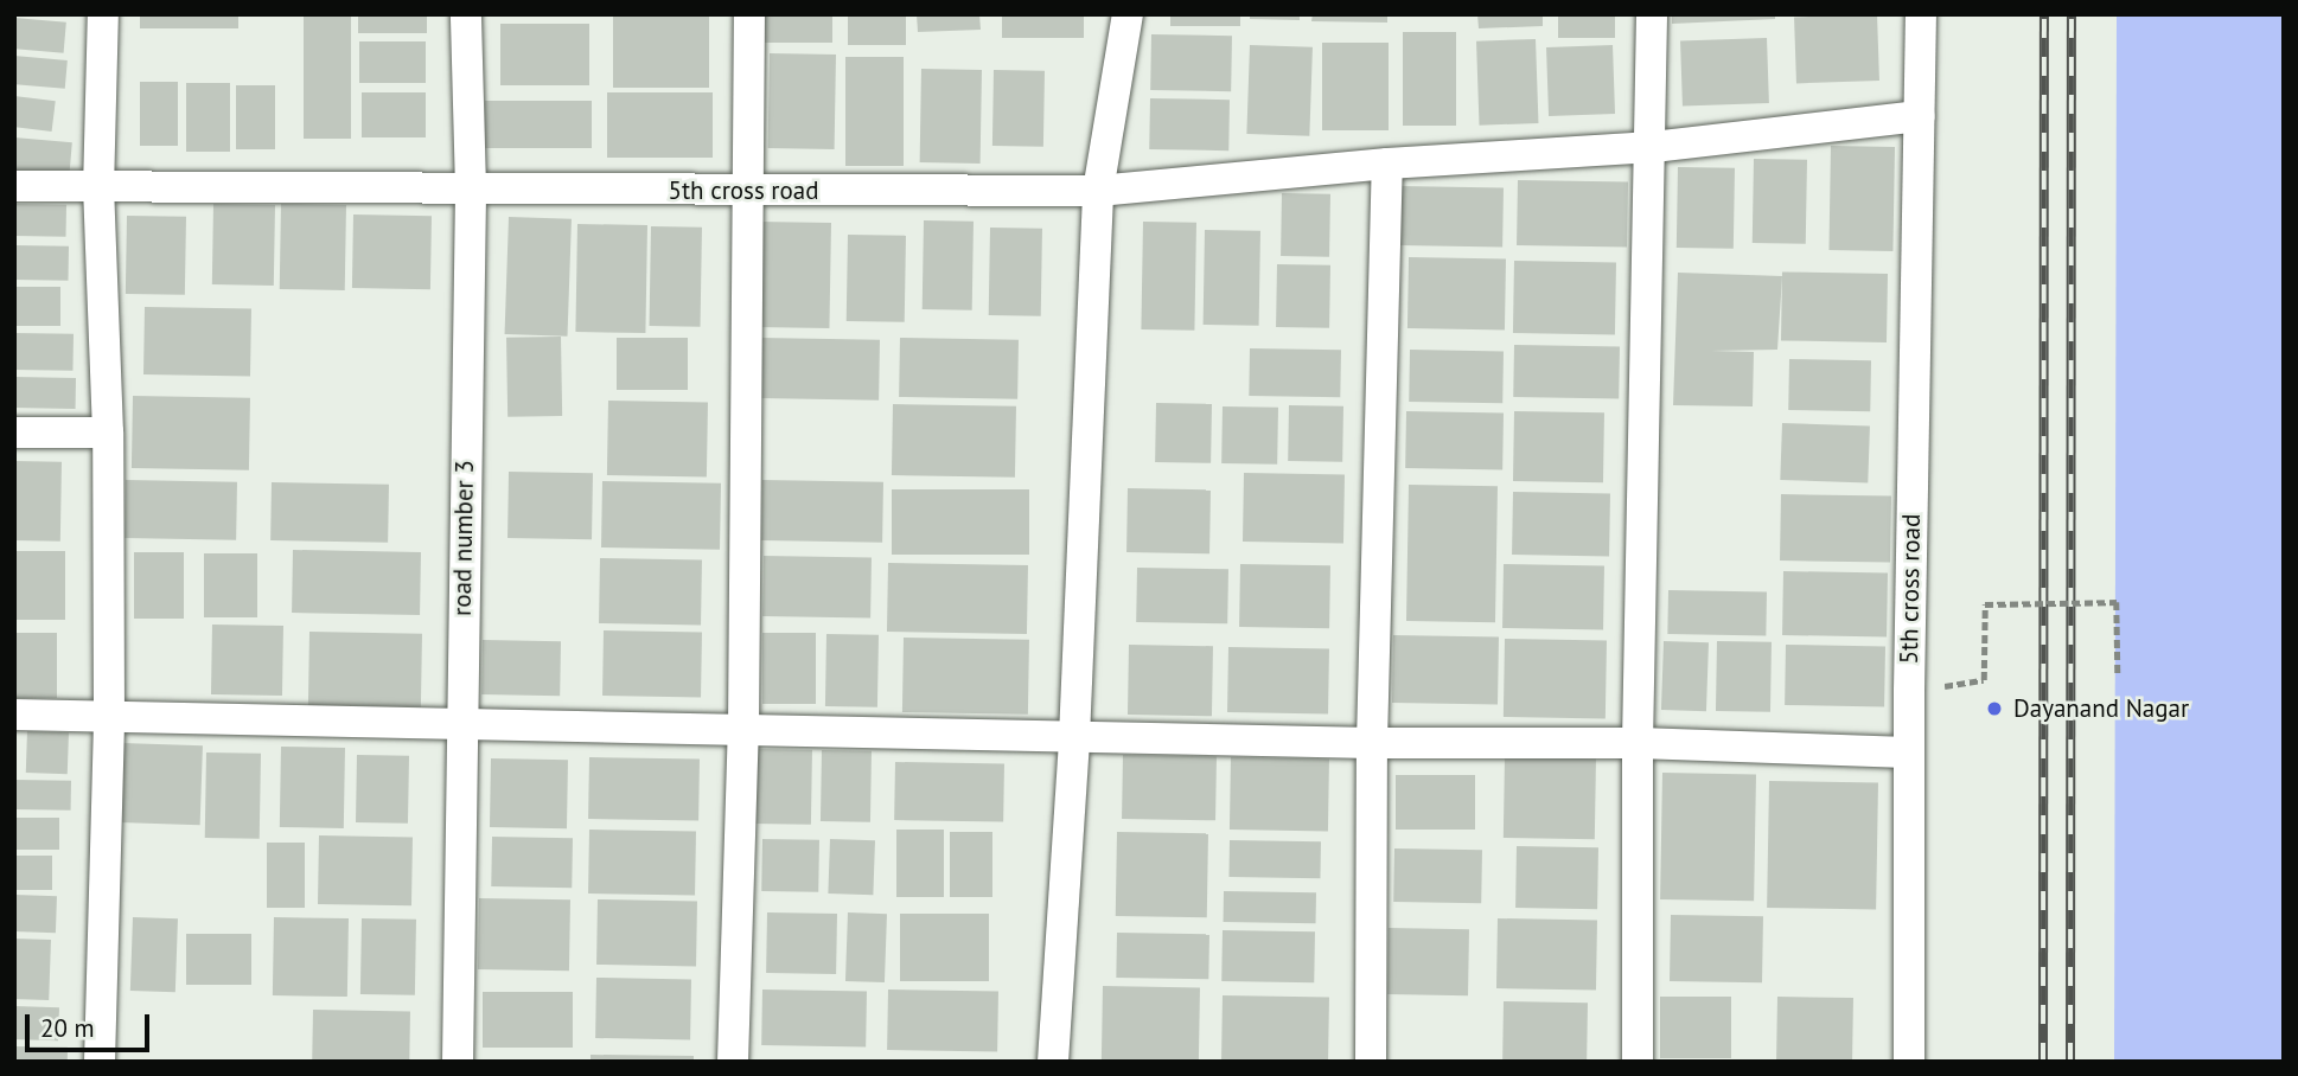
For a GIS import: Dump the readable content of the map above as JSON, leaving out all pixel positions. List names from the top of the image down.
{
  "streets": {
    "street": ["5th cross road", "road number 3"]
  },
  "crossings": [
    ["5th cross road", "road number 3"]
  ],
  "places": ["Dayanand Nagar"],
  "scale_bar": "20 m"
}
